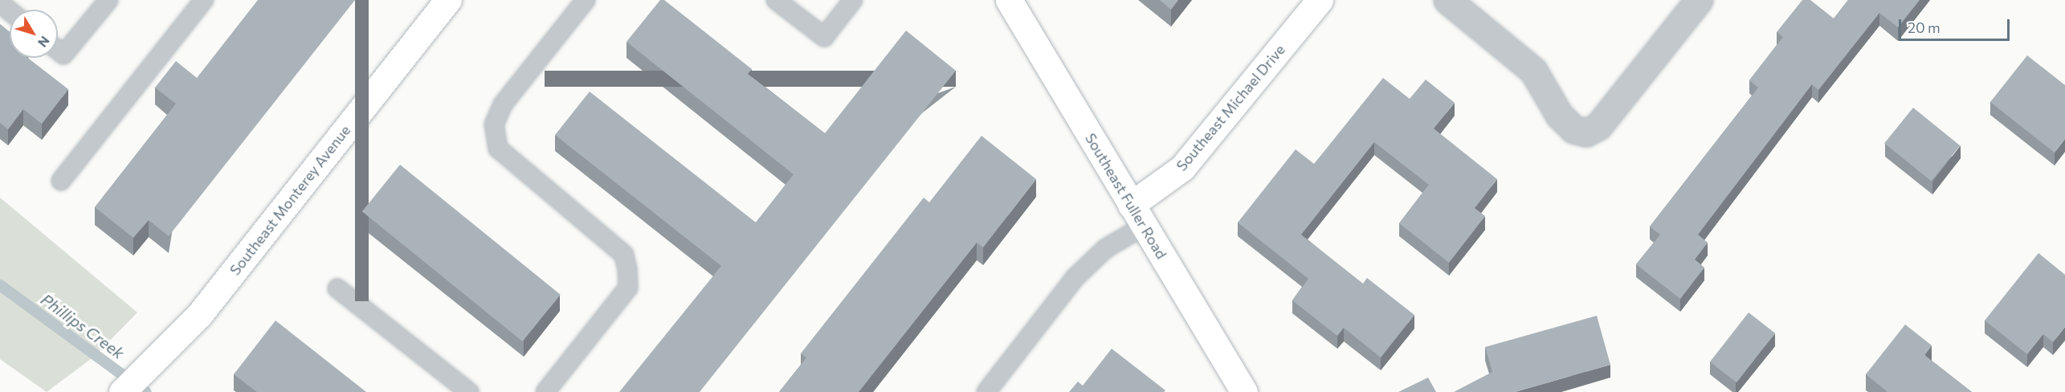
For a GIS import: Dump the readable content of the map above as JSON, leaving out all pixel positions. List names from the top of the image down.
{
  "streets": {
    "street": ["Southeast Michael Drive", "Southeast Fuller Road", "Southeast Monterey Avenue"]
  },
  "crossings": [
    ["Southeast Michael Drive", "Southeast Fuller Road"]
  ],
  "water": ["Phillips Creek"],
  "scale_bar": "20 m",
  "north": "bottom right"
}
